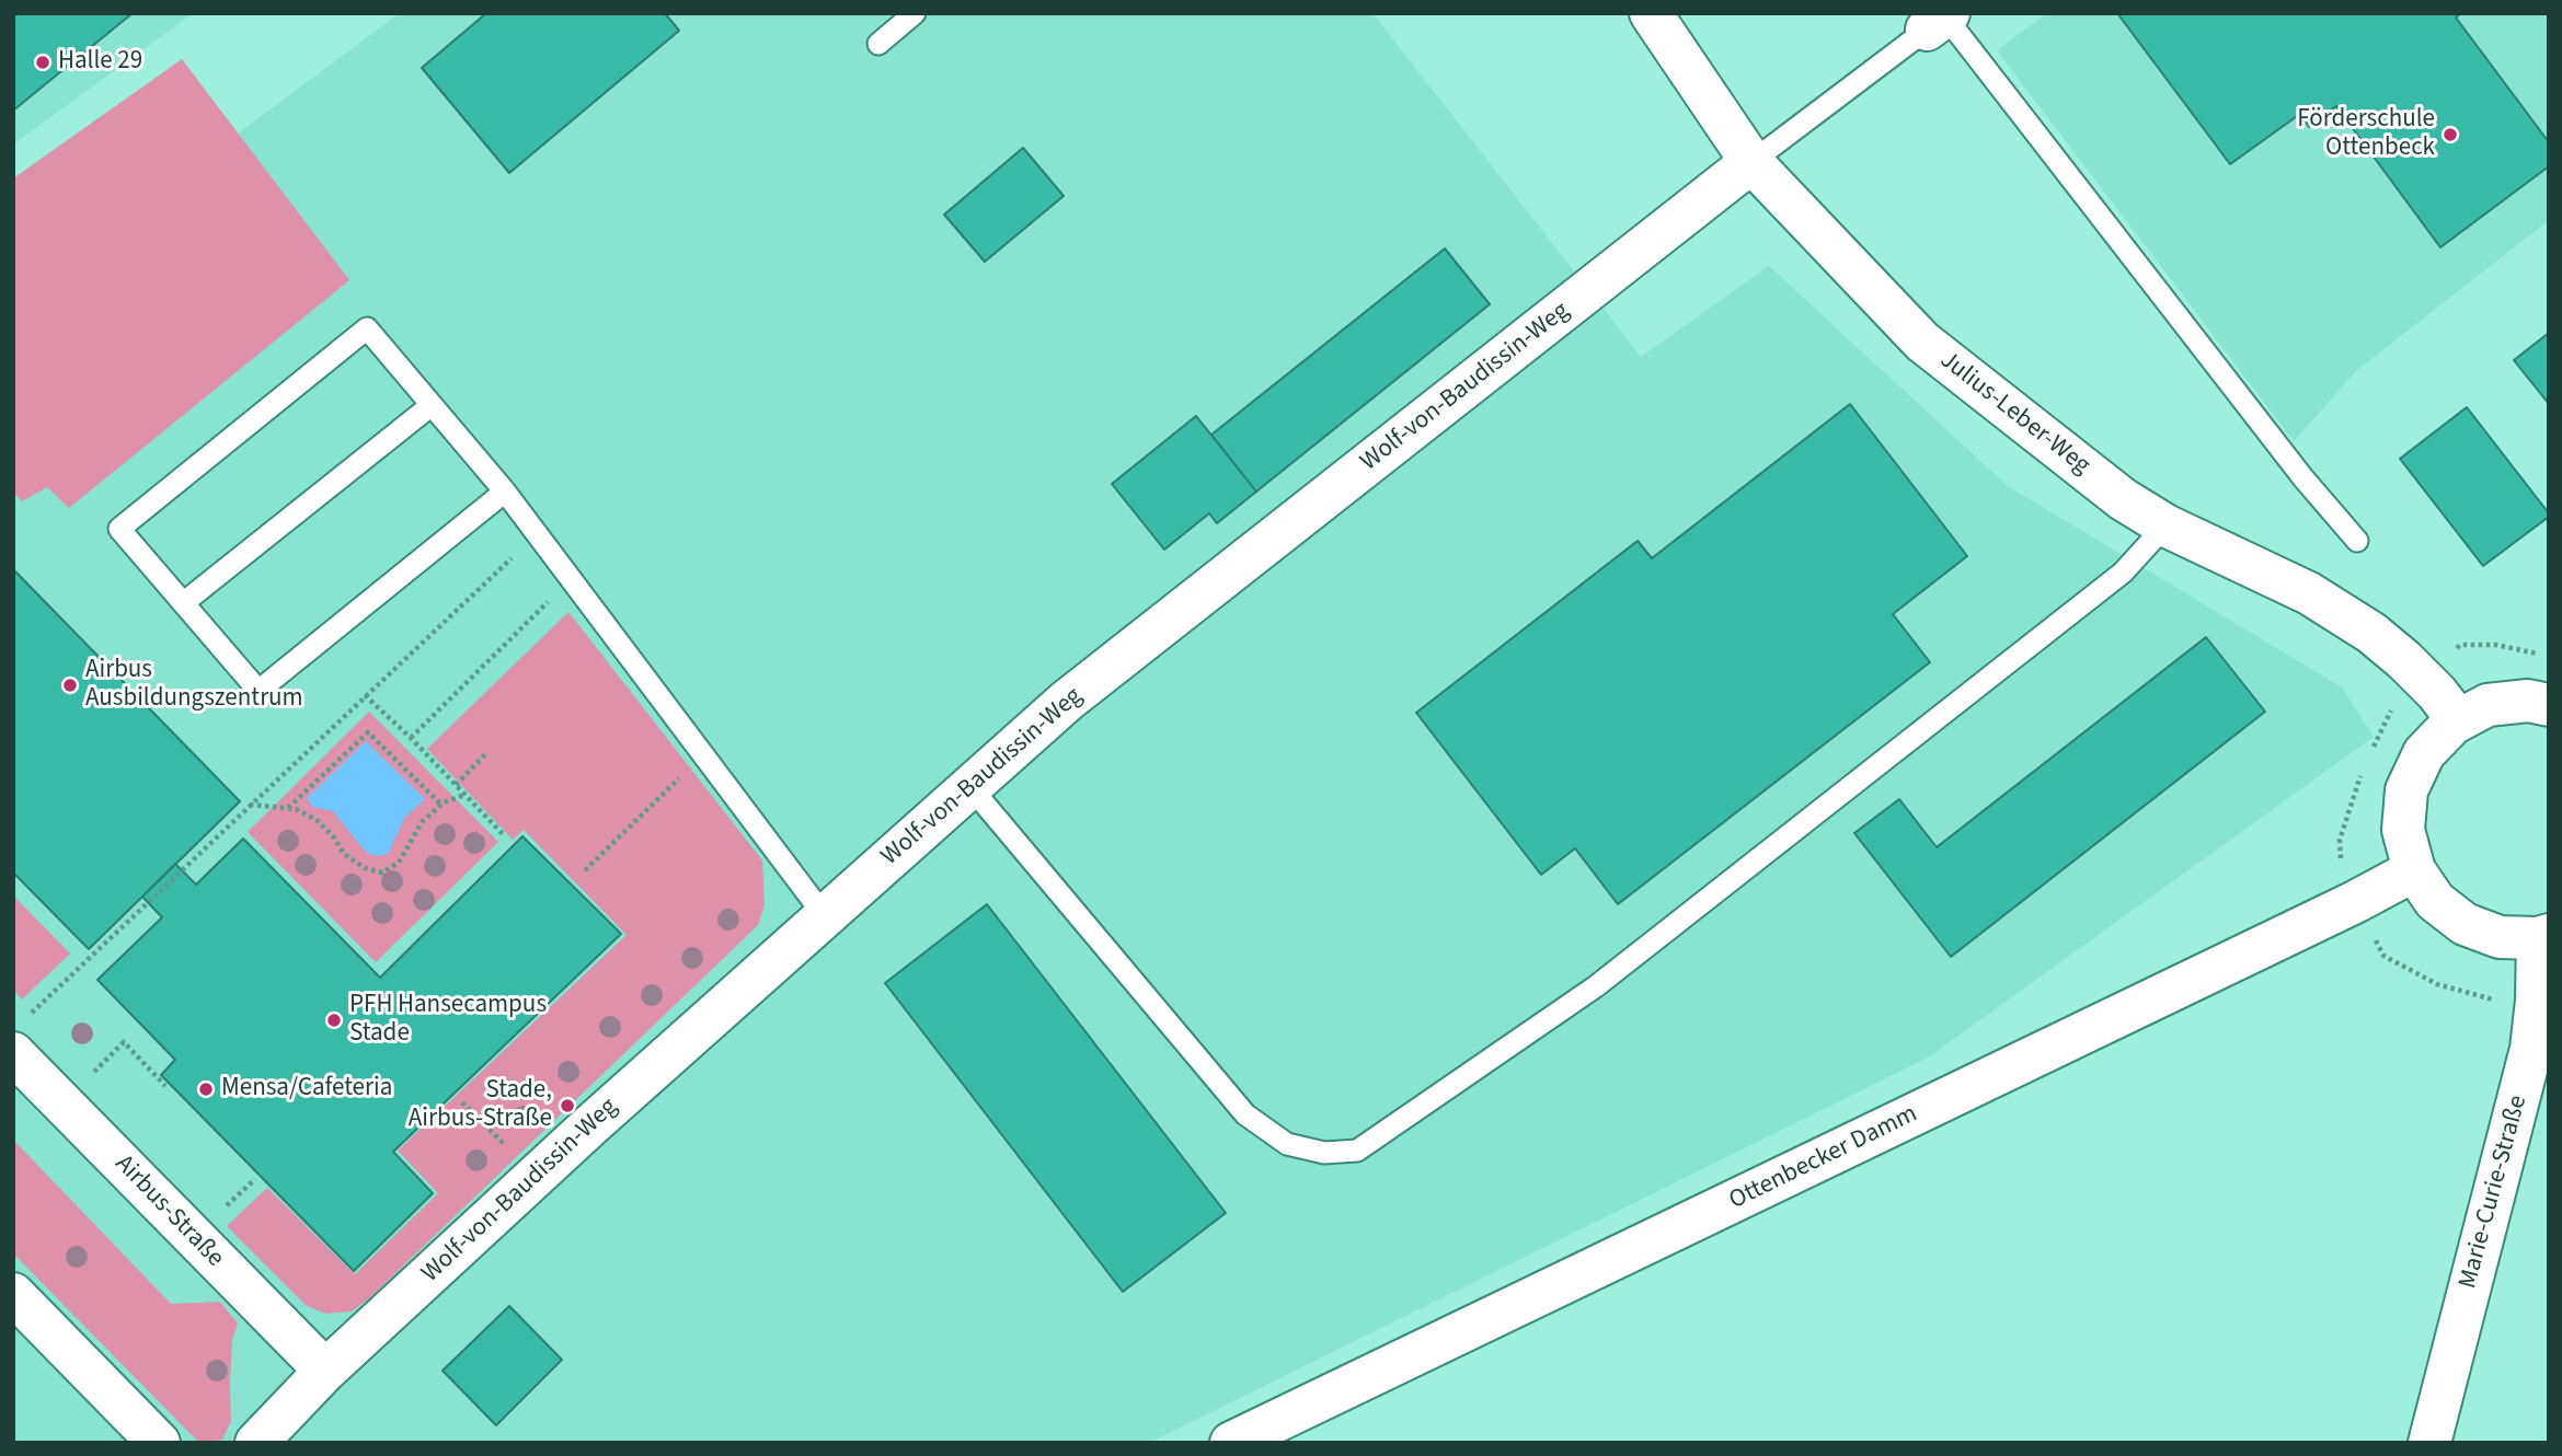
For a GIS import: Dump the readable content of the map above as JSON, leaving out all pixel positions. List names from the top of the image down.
{
  "streets": {
    "street": [
      "Wolf-von-Baudissin-Weg",
      "Julius-Leber-Weg",
      "Ottenbecker Damm",
      "Marie-Curie-Straße",
      "Airbus-Straße"
    ]
  },
  "crossings": [
    ["Wolf-von-Baudissin-Weg", "Julius-Leber-Weg"],
    ["Wolf-von-Baudissin-Weg", "Airbus-Straße"]
  ],
  "places": [
    "Halle 29",
    "Förderschule Ottenbeck",
    "Airbus Ausbildungszentrum",
    "PFH Hansecampus Stade",
    "Mensa/Cafeteria",
    "Stade, Airbus-Straße"
  ]
}
